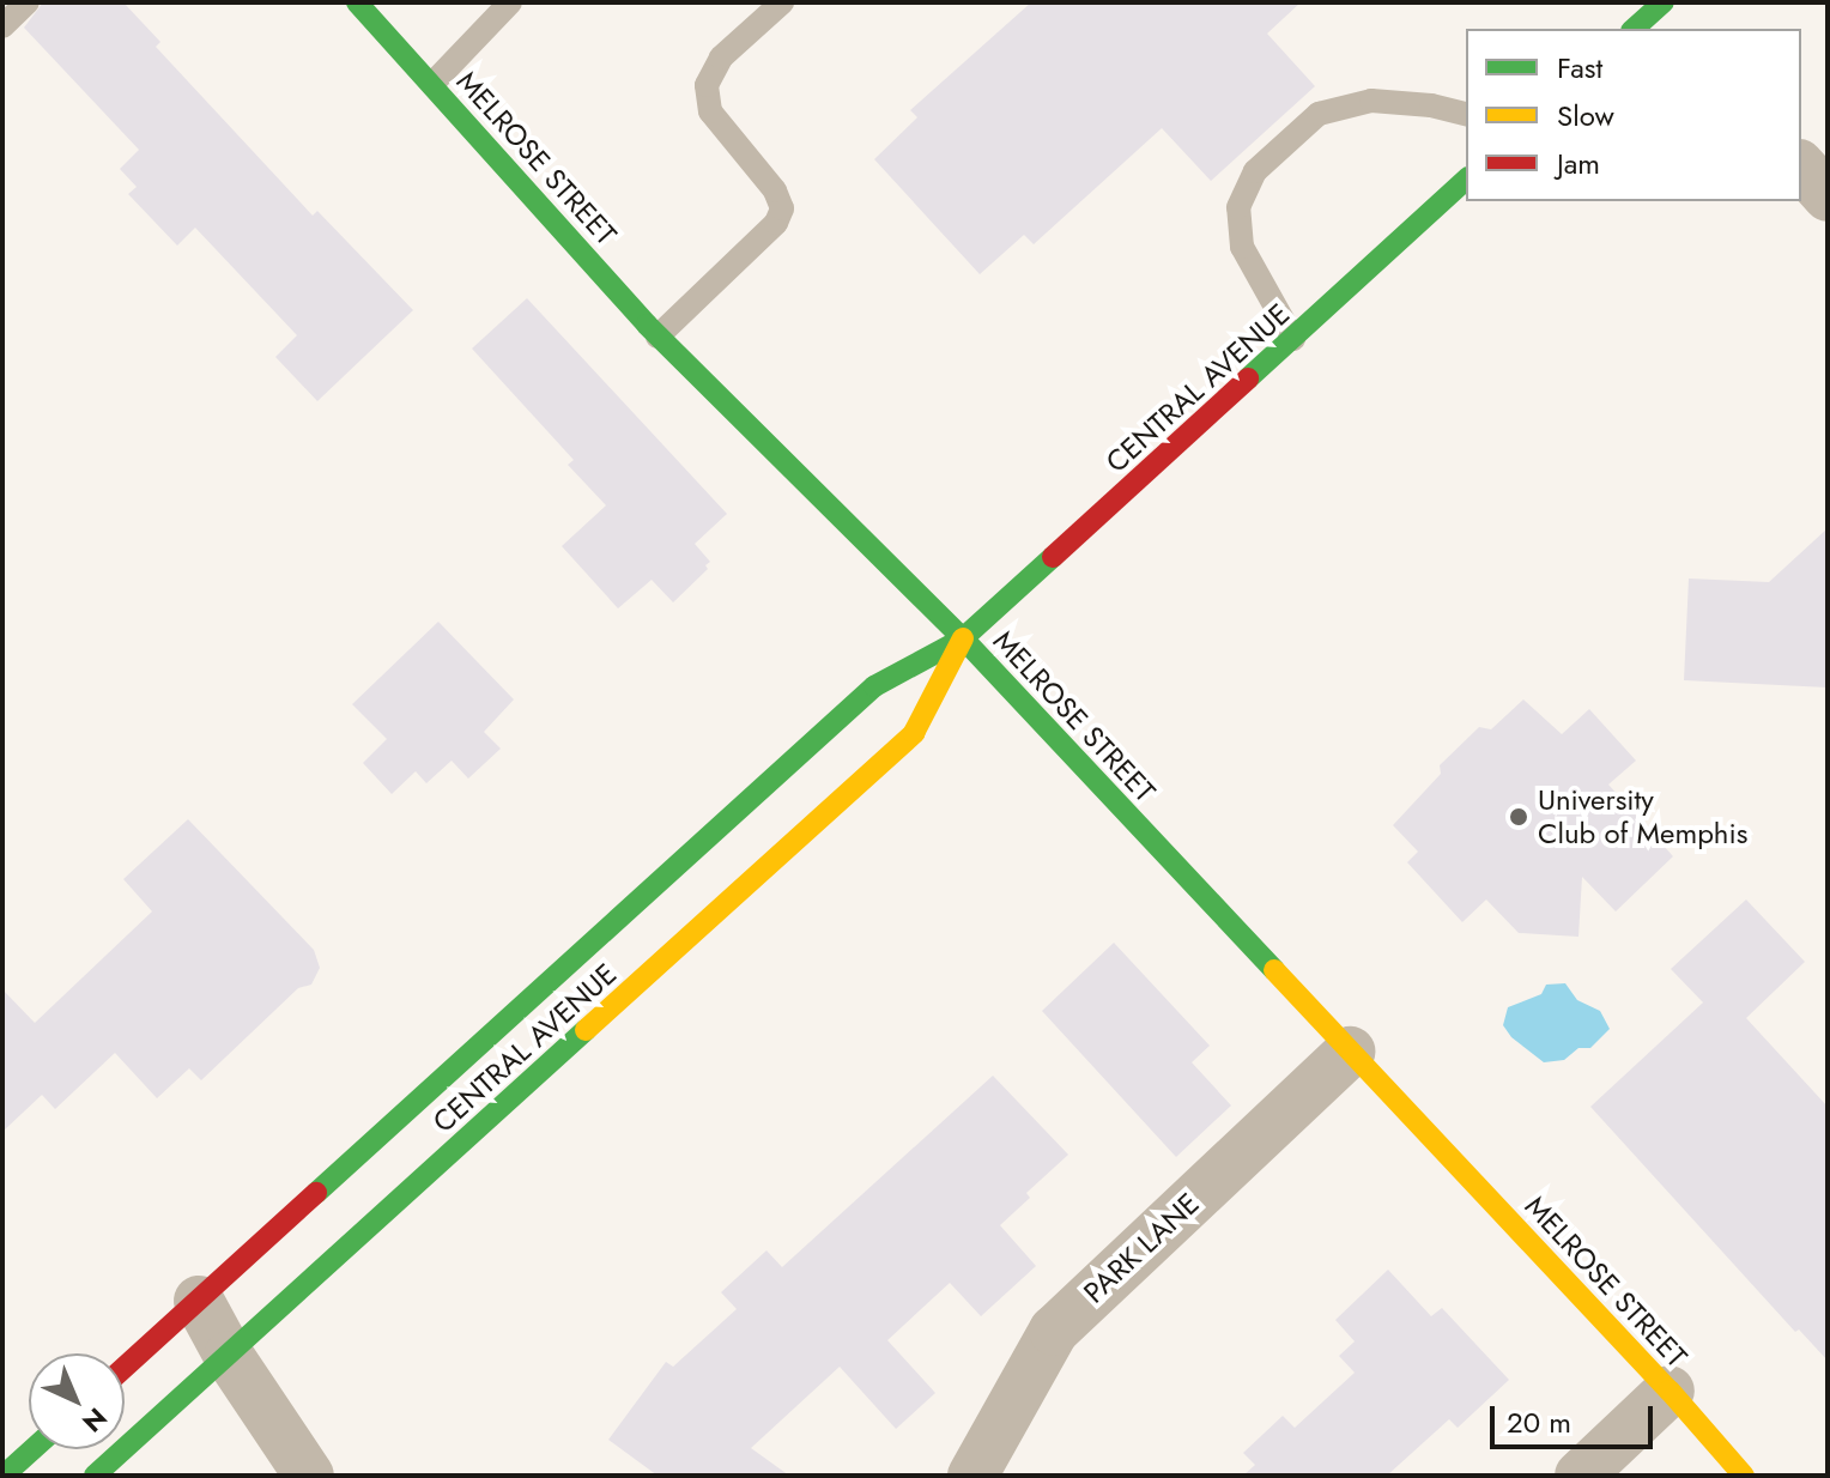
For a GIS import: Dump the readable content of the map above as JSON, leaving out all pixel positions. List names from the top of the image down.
{
  "streets": {
    "main road": ["MELROSE STREET", "CENTRAL AVENUE"],
    "street": ["PARK LANE"]
  },
  "crossings": [
    ["MELROSE STREET", "CENTRAL AVENUE"],
    ["MELROSE STREET", "PARK LANE"]
  ],
  "places": ["University Club of Memphis"],
  "legend": ["Fast", "Slow", "Jam"],
  "scale_bar": "20 m",
  "north": "bottom right"
}
